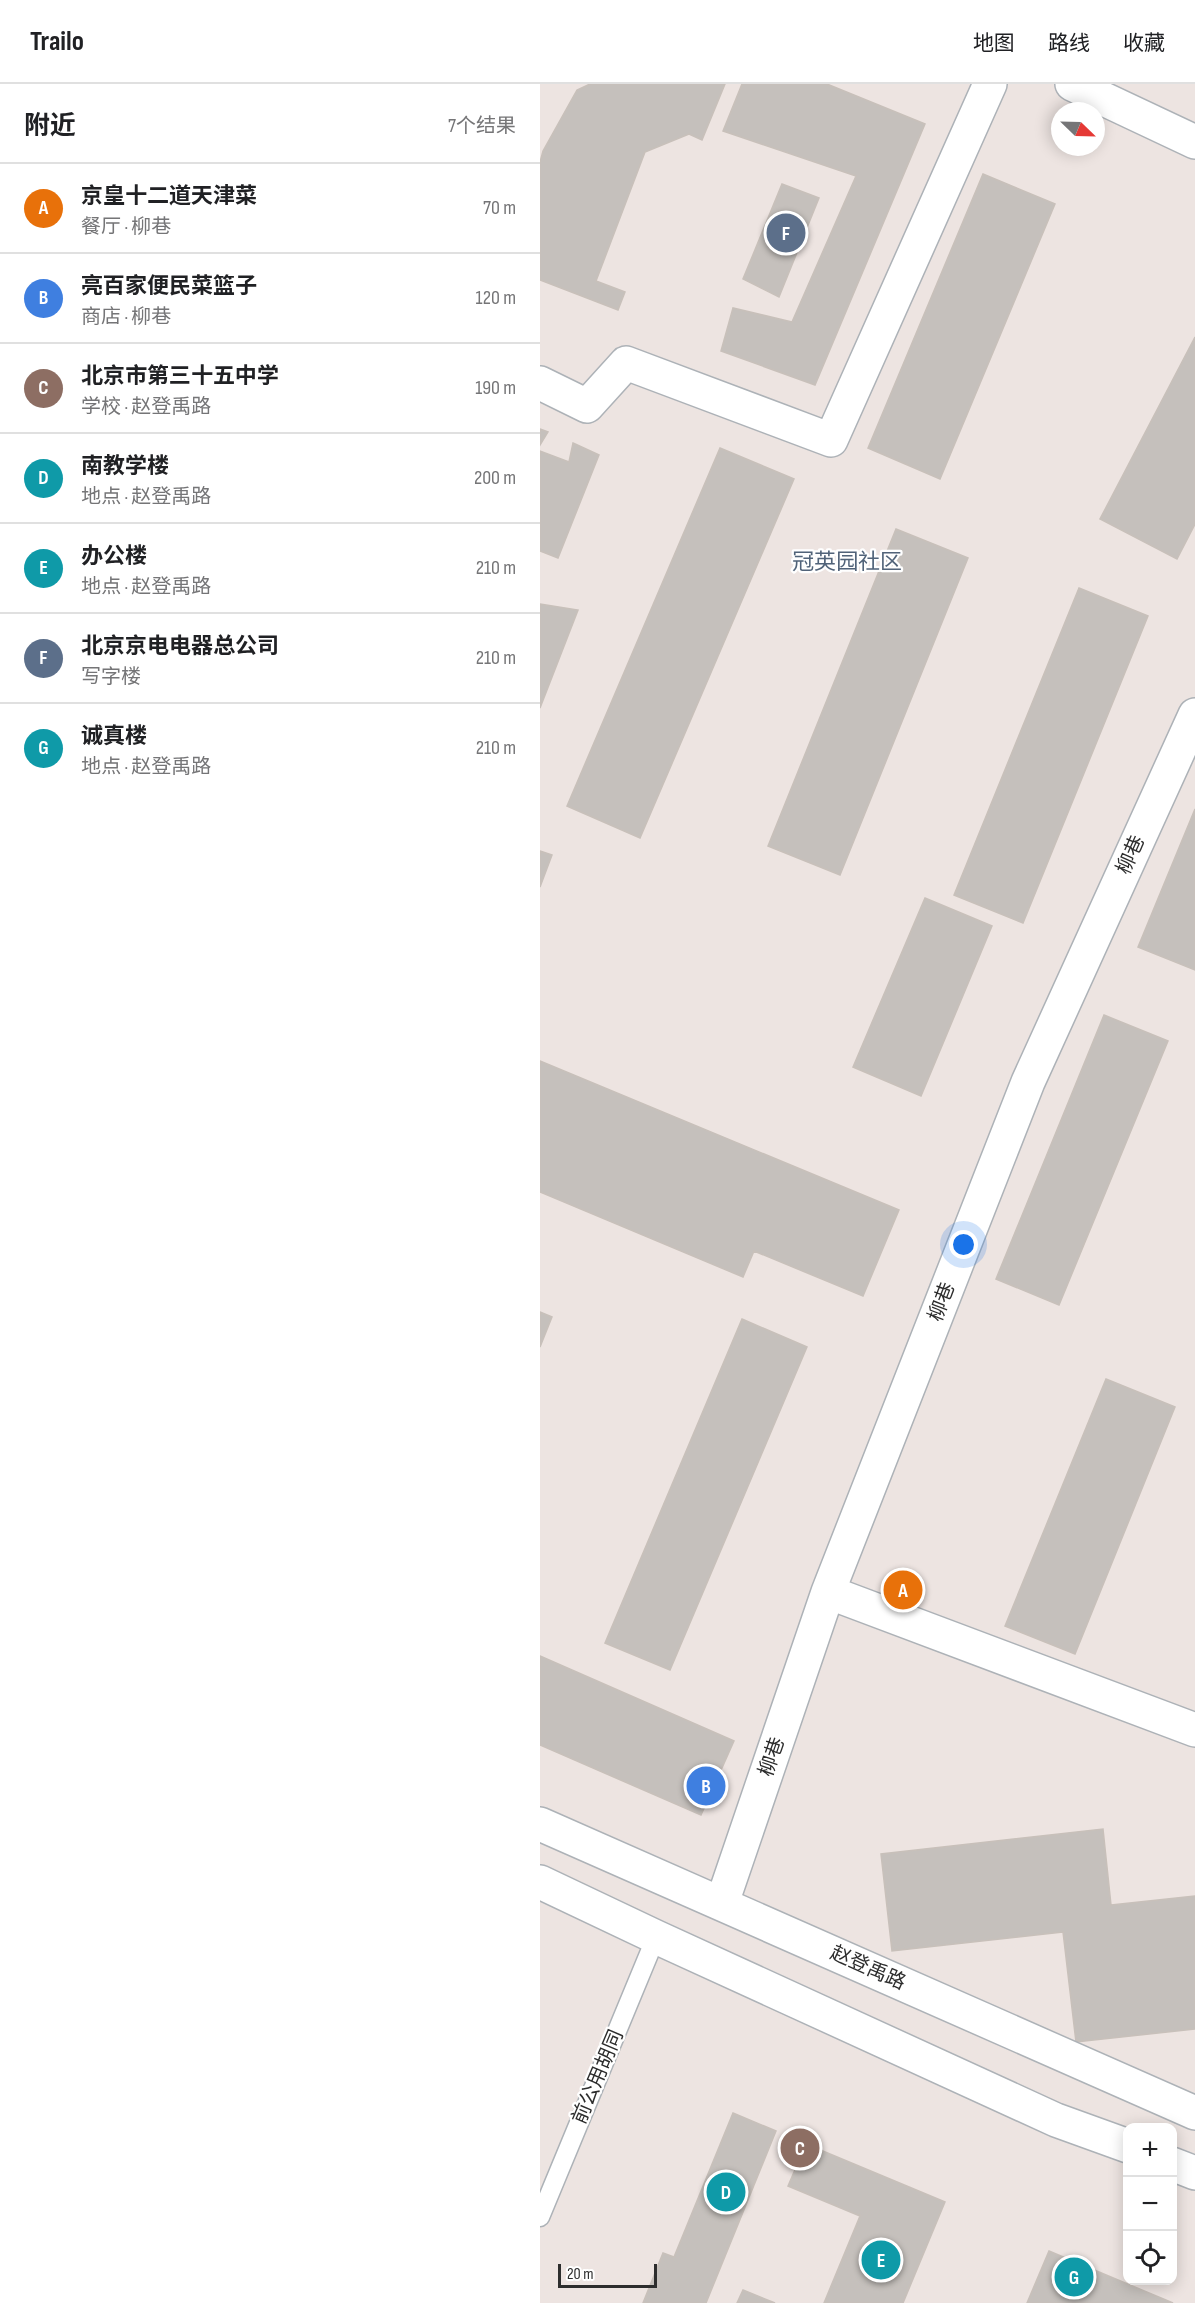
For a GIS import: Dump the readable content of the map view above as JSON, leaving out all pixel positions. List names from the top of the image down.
{
  "streets": {
    "street": ["柳巷", "赵登禹路"],
    "lane": ["前公用胡同"]
  },
  "crossings": [
    ["柳巷", "赵登禹路"]
  ],
  "districts": ["冠英园社区"],
  "scale_bar": "20 m",
  "north": "bottom right",
  "page": {
    "header": "Trailo",
    "nav": ["地图", "路线", "收藏"],
    "heading": ["附近", "7个结果"],
    "list": [
      {
        "mark": "A",
        "name": "京皇十二道天津菜",
        "note": "餐厅 · 柳巷",
        "value": "70 m"
      },
      {
        "mark": "B",
        "name": "亮百家便民菜篮子",
        "note": "商店 · 柳巷",
        "value": "120 m"
      },
      {
        "mark": "C",
        "name": "北京市第三十五中学",
        "note": "学校 · 赵登禹路",
        "value": "190 m"
      },
      {
        "mark": "D",
        "name": "南教学楼",
        "note": "地点 · 赵登禹路",
        "value": "200 m"
      },
      {
        "mark": "E",
        "name": "办公楼",
        "note": "地点 · 赵登禹路",
        "value": "210 m"
      },
      {
        "mark": "F",
        "name": "北京京电电器总公司",
        "note": "写字楼",
        "value": "210 m"
      },
      {
        "mark": "G",
        "name": "诚真楼",
        "note": "地点 · 赵登禹路",
        "value": "210 m"
      }
    ],
    "pins": [
      "F",
      "A",
      "B",
      "C",
      "D",
      "E",
      "G"
    ],
    "map_buttons": ["+", "−"],
    "scale": "20 m"
  }
}
